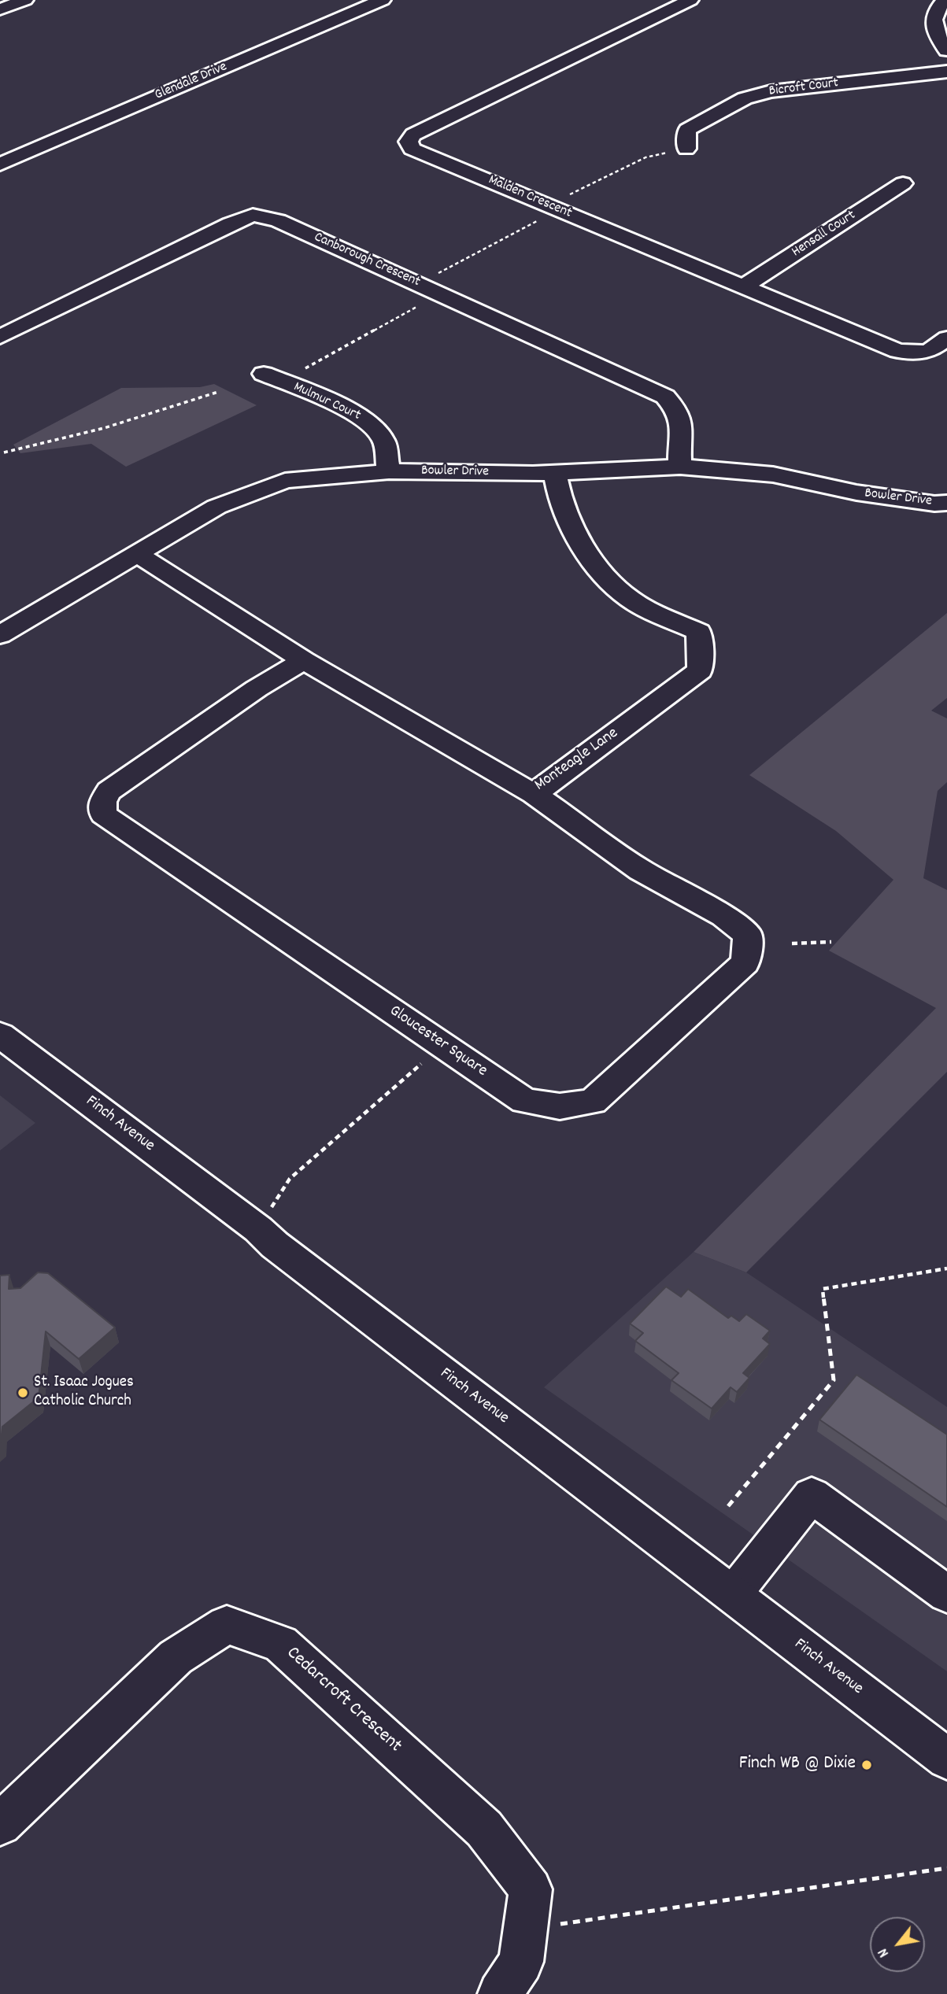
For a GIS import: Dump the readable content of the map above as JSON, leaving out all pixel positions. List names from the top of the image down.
{
  "streets": {
    "street": [
      "Glendale Drive",
      "Bicroft Court",
      "Malden Crescent",
      "Hensall Court",
      "Canborough Crescent",
      "Mulmur Court",
      "Bowler Drive",
      "Monteagle Lane",
      "Gloucester Square",
      "Finch Avenue",
      "Cedarcroft Crescent"
    ]
  },
  "crossings": [
    ["Malden Crescent", "Hensall Court"],
    ["Canborough Crescent", "Bowler Drive"],
    ["Mulmur Court", "Bowler Drive"],
    ["Bowler Drive", "Monteagle Lane"],
    ["Monteagle Lane", "Gloucester Square"]
  ],
  "places": ["St. Isaac Jogues Catholic Church", "Finch WB @ Dixie"],
  "north": "bottom left"
}
